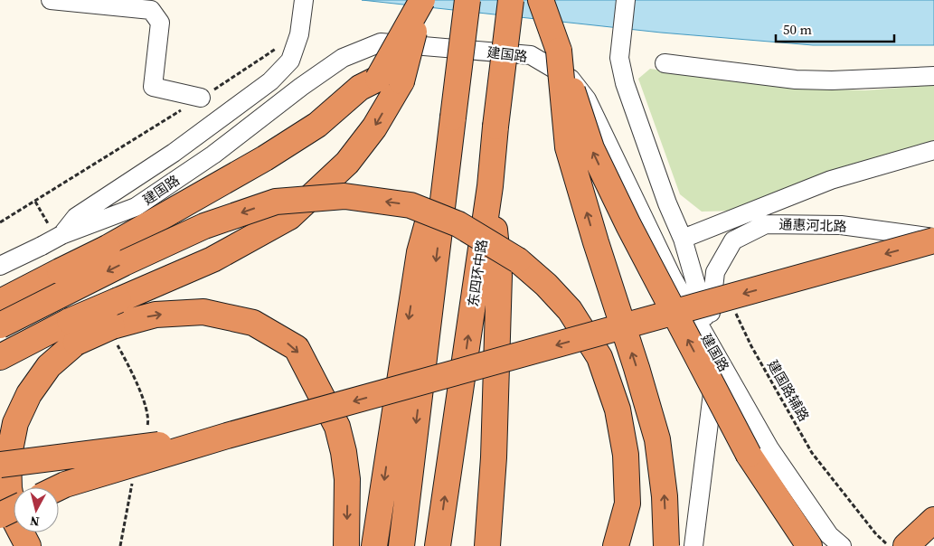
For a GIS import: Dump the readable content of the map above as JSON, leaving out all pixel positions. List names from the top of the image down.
{
  "streets": {
    "highway": ["东四环中路"],
    "street": ["建国路", "通惠河北路"],
    "path": ["建国路辅路"]
  },
  "crossings": [
    ["建国路", "通惠河北路"]
  ],
  "scale_bar": "50 m",
  "north": "bottom"
}
